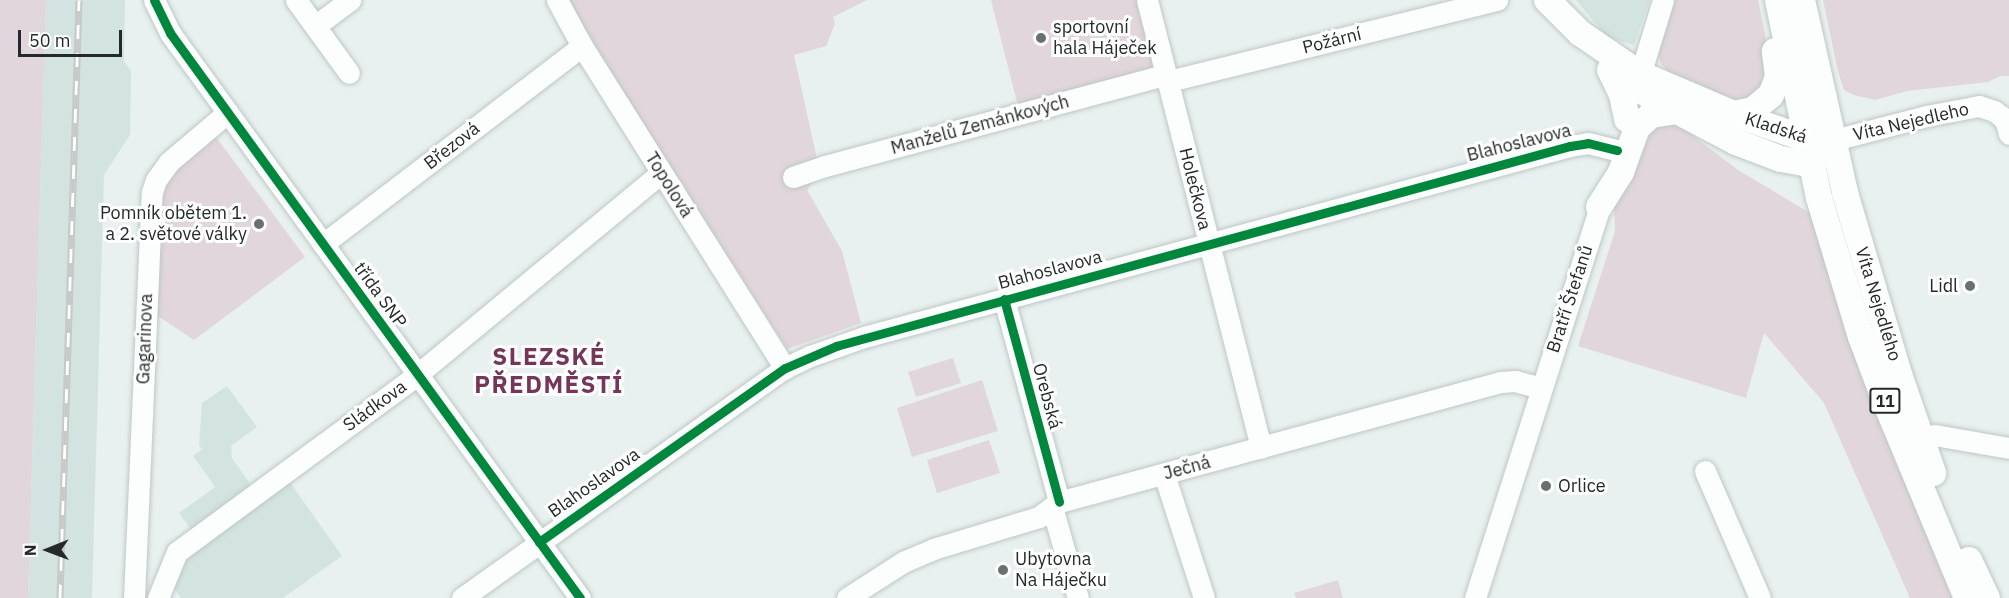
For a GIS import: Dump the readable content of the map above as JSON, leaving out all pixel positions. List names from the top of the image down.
{
  "streets": {
    "main road": ["Kladská", "Víta Nejedlého", "11"],
    "street": [
      "Požární",
      "Víta Nejedleho",
      "Manželů Zemánkových",
      "Blahoslavova",
      "Březová",
      "Topolová",
      "Holečkova",
      "třída SNP",
      "Bratří Štefanů",
      "Gagarinova",
      "Orebská",
      "Sládkova",
      "Ječná"
    ]
  },
  "crossings": [
    ["Požární", "Manželů Zemánkových"],
    ["Požární", "Holečkova"],
    ["Víta Nejedleho", "Kladská"],
    ["Víta Nejedleho", "Víta Nejedlého"],
    ["Víta Nejedleho", "11"],
    ["Manželů Zemánkových", "Holečkova"],
    ["Kladská", "Bratří Štefanů"],
    ["Kladská", "Víta Nejedlého"],
    ["Kladská", "11"],
    ["Blahoslavova", "Topolová"],
    ["Blahoslavova", "Holečkova"],
    ["Blahoslavova", "třída SNP"],
    ["Blahoslavova", "Bratří Štefanů"],
    ["Blahoslavova", "Orebská"],
    ["Březová", "Topolová"],
    ["Březová", "třída SNP"],
    ["Topolová", "Sládkova"],
    ["Holečkova", "Ječná"],
    ["třída SNP", "Gagarinova"],
    ["třída SNP", "Sládkova"],
    ["Bratří Štefanů", "Ječná"],
    ["Víta Nejedlého", "11"],
    ["Orebská", "Ječná"]
  ],
  "districts": ["SLEZSKÉ PŘEDMĚSTÍ"],
  "places": [
    "sportovní hala Háječek",
    "Pomník obětem 1. a 2. světové války",
    "Lidl",
    "Orlice",
    "Ubytovna Na Háječku"
  ],
  "scale_bar": "50 m",
  "north": "left"
}
